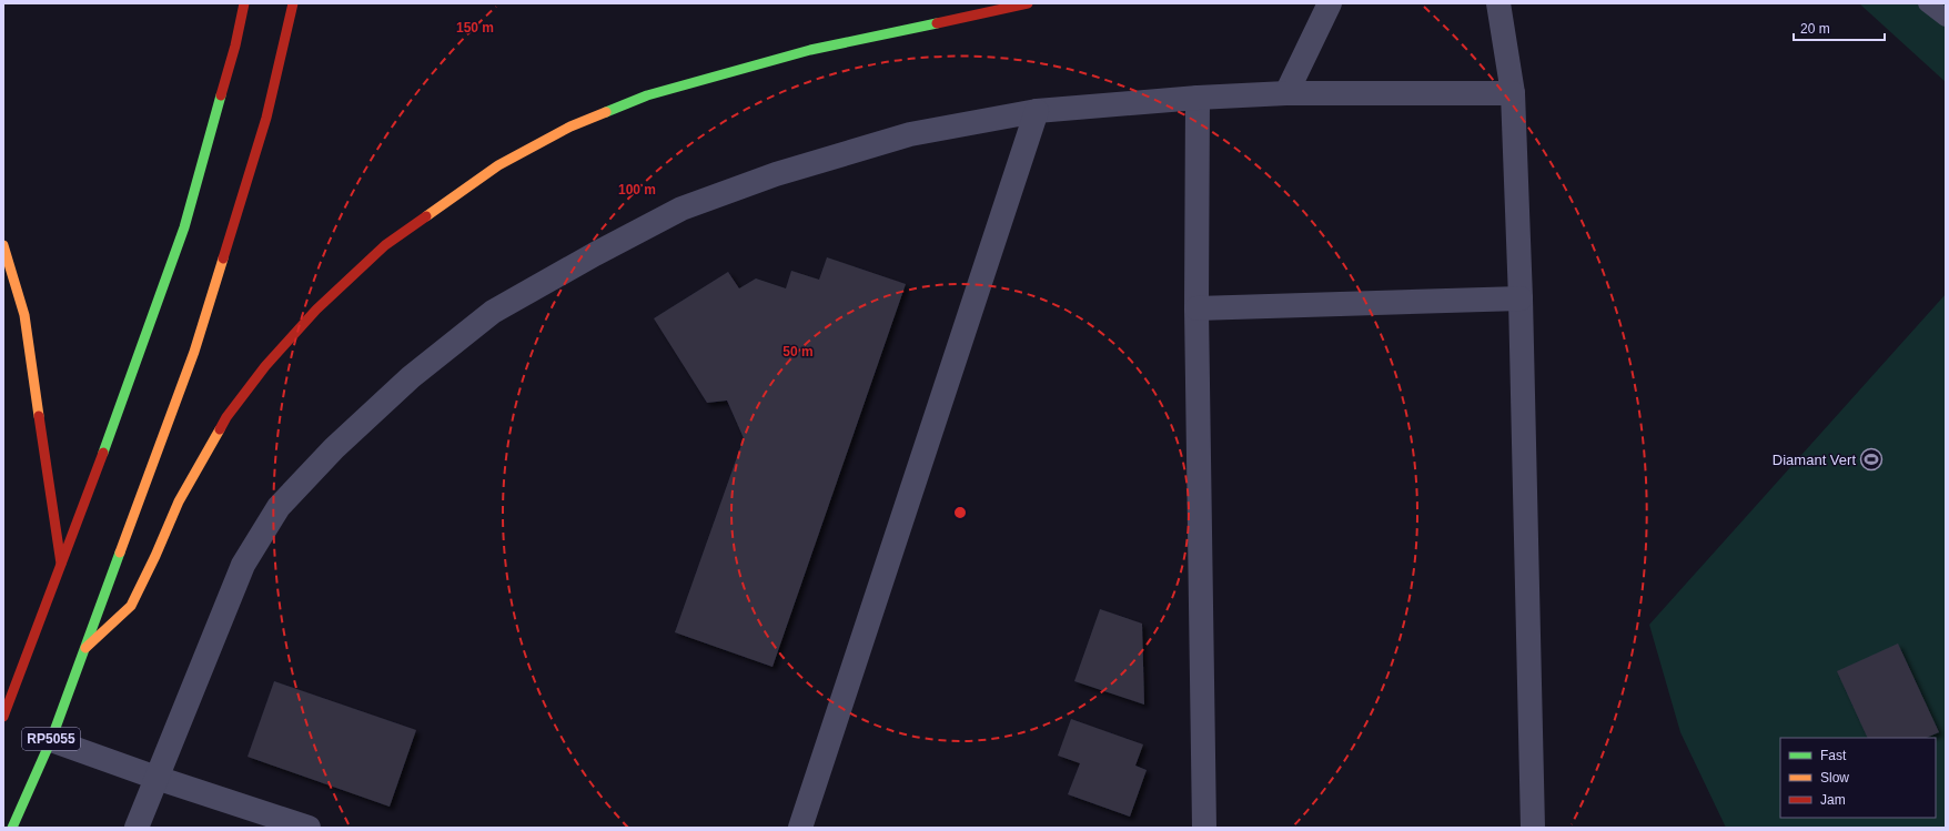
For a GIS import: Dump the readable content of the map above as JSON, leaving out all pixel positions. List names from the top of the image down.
{
  "streets": {
    "highway": ["RP5055"]
  },
  "places": {
    "sports": ["Diamant Vert"]
  },
  "legend": ["Fast", "Slow", "Jam"],
  "scale_bar": "20 m",
  "rings": ["150 m", "100 m", "50 m"]
}
